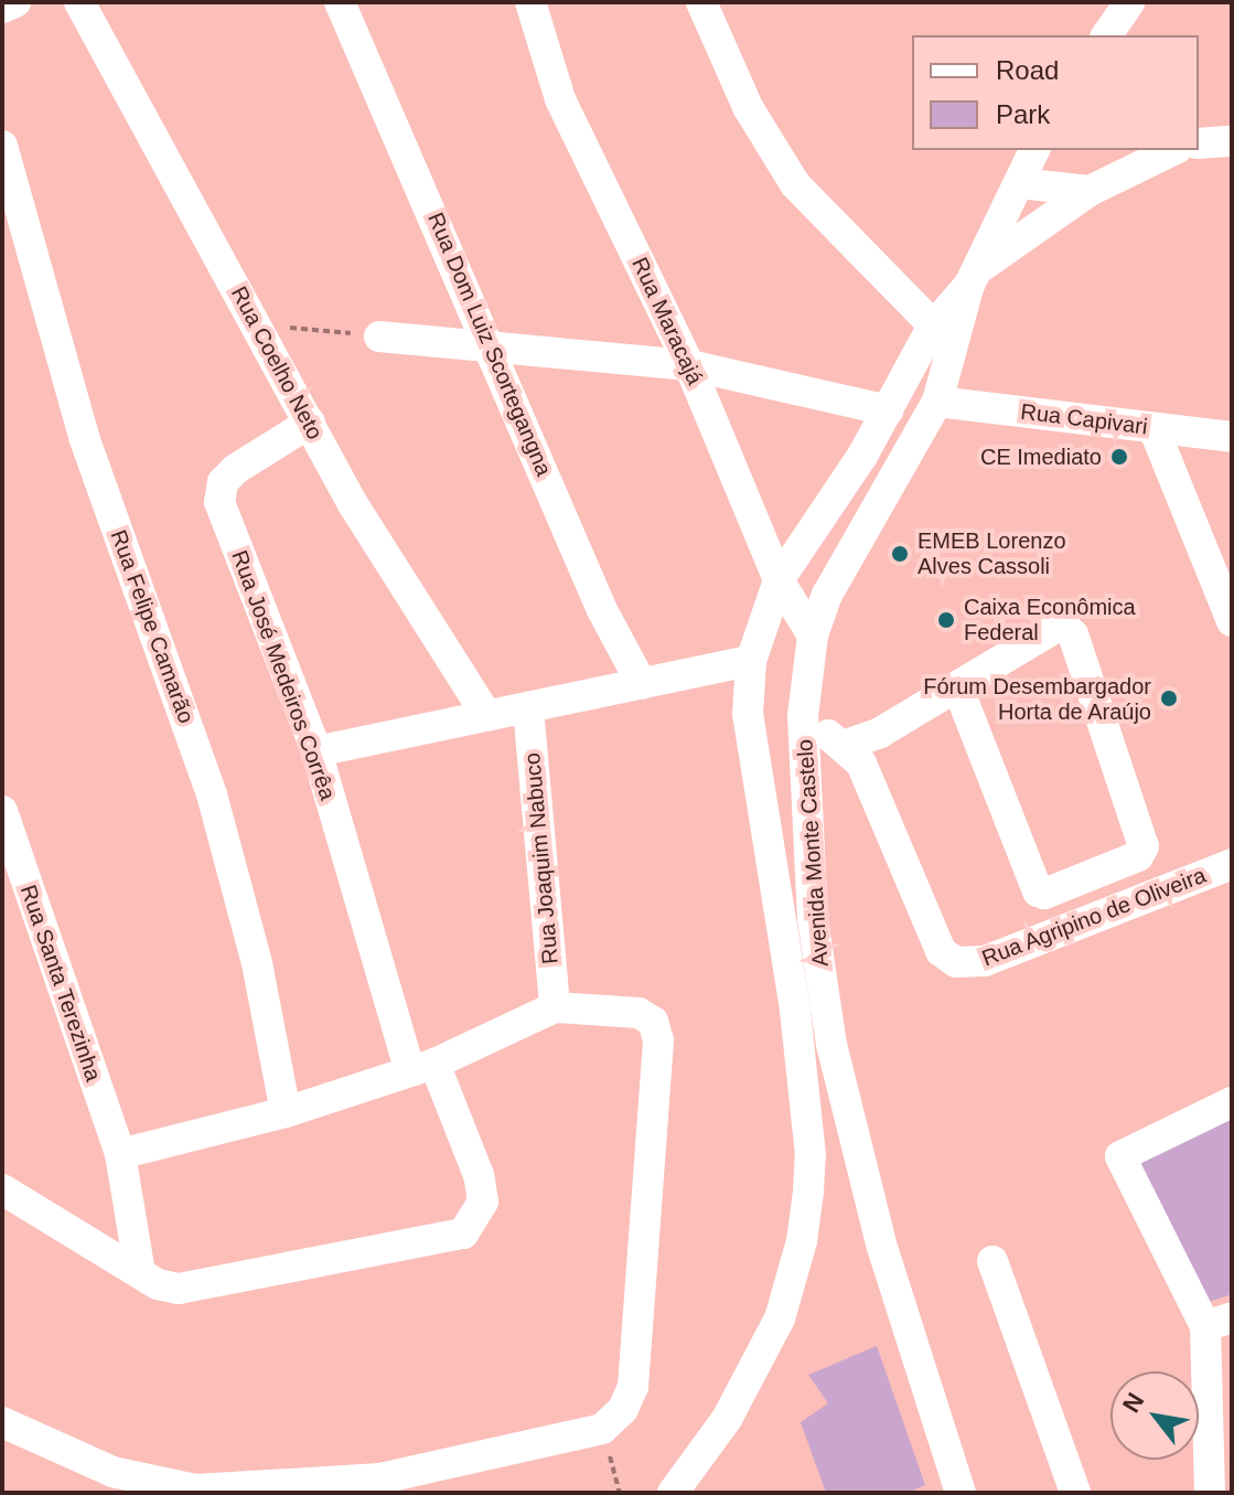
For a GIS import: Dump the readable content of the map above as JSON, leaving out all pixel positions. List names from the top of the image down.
{
  "streets": {
    "street": [
      "Rua Maracajá",
      "Rua Dom Luiz Scortegangna",
      "Rua Coelho Neto",
      "Rua Capivari",
      "Rua Felipe Camarão",
      "Rua José Medeiros Corrêa",
      "Avenida Monte Castelo",
      "Rua Joaquim Nabuco",
      "Rua Agripino de Oliveira",
      "Rua Santa Terezinha"
    ]
  },
  "crossings": [
    ["Rua Maracajá", "Avenida Monte Castelo"],
    ["Rua Coelho Neto", "Rua José Medeiros Corrêa"],
    ["Rua Capivari", "Avenida Monte Castelo"],
    ["Rua José Medeiros Corrêa", "Rua Santa Terezinha"]
  ],
  "places": [
    "CE Imediato",
    "EMEB Lorenzo Alves Cassoli",
    "Caixa Econômica Federal",
    "Fórum Desembargador Horta de Araújo"
  ],
  "legend": ["Road", "Park"],
  "north": "top left"
}
